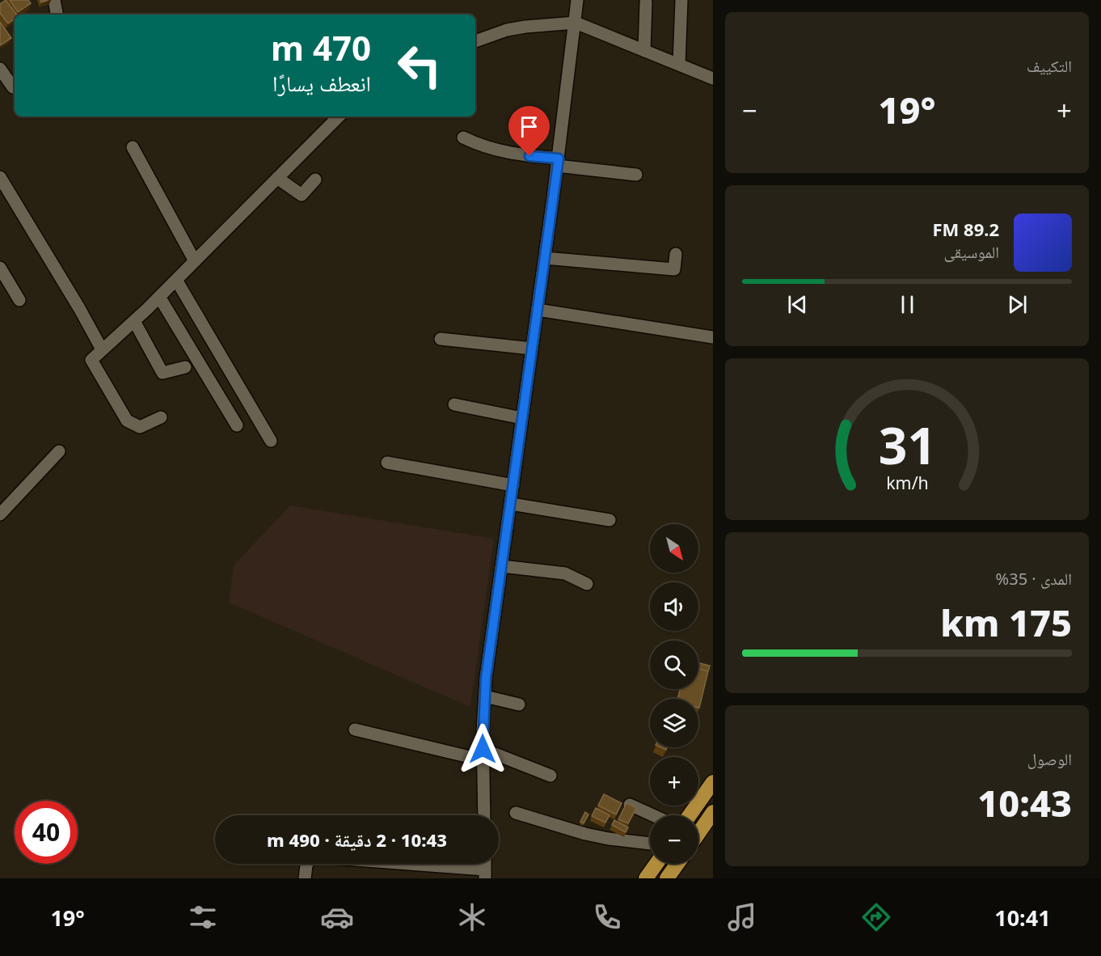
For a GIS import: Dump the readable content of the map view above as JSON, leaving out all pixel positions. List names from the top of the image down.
{
  "north": "bottom right",
  "page": {
    "tile": [
      "التكييف",
      ["المدى · 35%", "175 km"],
      ["الوصول", "10:43"]
    ],
    "turn": ["470 m", "انعطف يسارًا"],
    "heat": ["−", "19°", "+"],
    "song": ["89.2 FM", "الموسيقى"],
    "map_buttons": ["+", "−"],
    "limit": "40",
    "trip": "10:43 · 2 دقيقة · 490 m",
    "tabs": ["10:41", "19°"],
    "gauge": ["31", "km/h"]
  }
}
